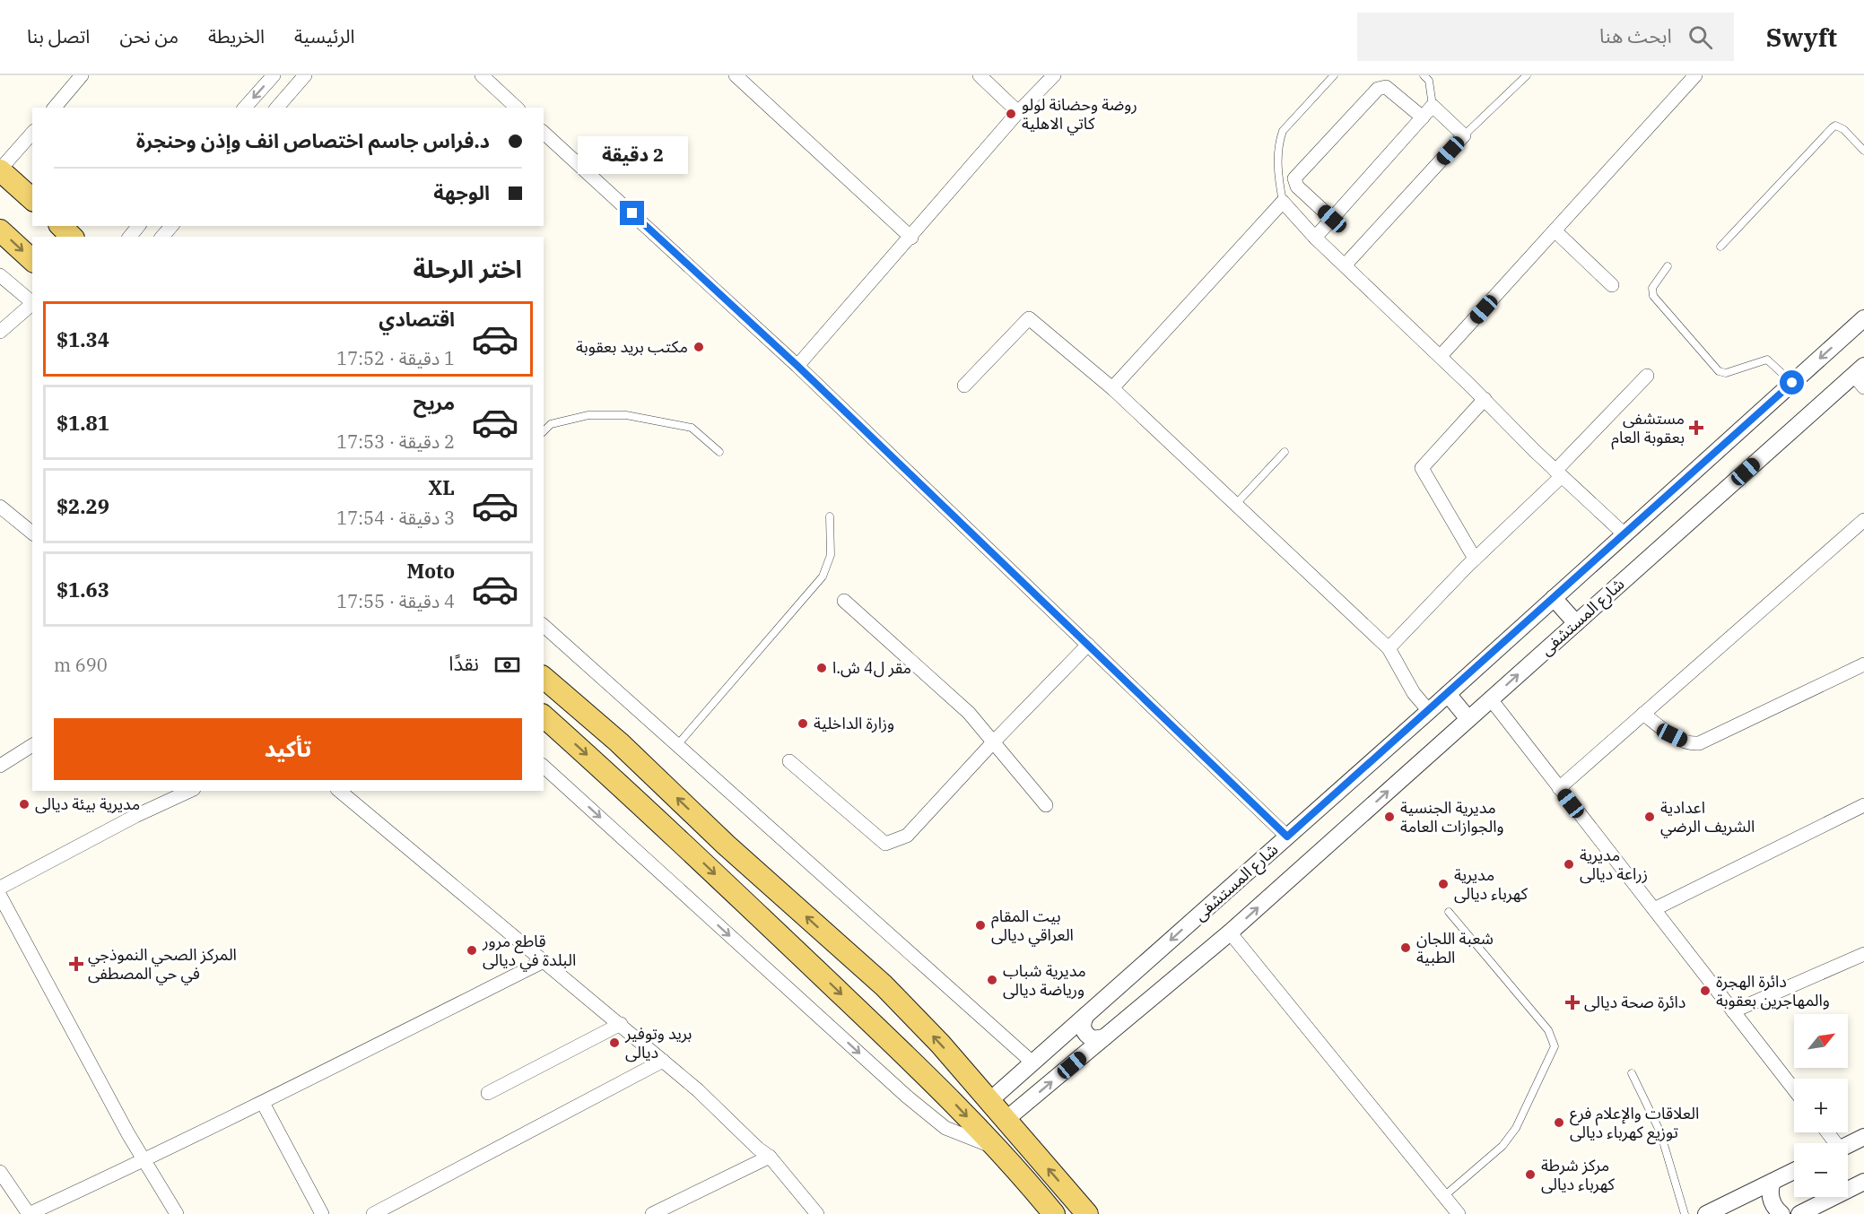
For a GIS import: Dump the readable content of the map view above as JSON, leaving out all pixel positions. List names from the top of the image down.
{
  "streets": {
    "street": ["شارع المستشفى"]
  },
  "places": {
    "other": [
      "روضة وحضانة لولو كاتي الاهلية",
      "مكتب بريد بعقوبة",
      "مقر ل4 ش.ا",
      "وزارة الداخلية",
      "مديرية بيئة ديالى",
      "مديرية الجنسية والجوازات العامة",
      "اعدادية الشريف الرضي",
      "مديرية زراعة ديالى",
      "مديرية كهرباء ديالى",
      "بيت المقام العراقي ديالى",
      "شعبة اللجان الطبية",
      "قاطع مرور البلدة في ديالى",
      "مديرية شباب ورياضة ديالى",
      "دائرة الهجرة والمهاجرين بعقوبة",
      "بريد وتوفير ديالى",
      "العلاقات والإعلام فرع توزيع كهرباء ديالى",
      "مركز شرطة كهرباء ديالى"
    ],
    "health": ["مستشفى بعقوبة العام", "المركز الصحي النموذجي في حي المصطفى", "دائرة صحة ديالى"]
  },
  "north": "top right",
  "page": {
    "header": "Swyft",
    "search": "ابحث هنا",
    "nav": [
      "الرئيسية",
      "الخريطة",
      "من نحن",
      "اتصل بنا"
    ],
    "banner": ["د.فراس جاسم اختصاص انف وإذن وحنجرة", "الوجهة"],
    "bubble": "2 دقيقة",
    "heading": "اختر الرحلة",
    "list": [
      {
        "name": "اقتصادي",
        "note": "1 دقيقة · 17:52",
        "value": "$1.34"
      },
      {
        "name": "مريح",
        "note": "2 دقيقة · 17:53",
        "value": "$1.81"
      },
      {
        "name": "XL",
        "note": "3 دقيقة · 17:54",
        "value": "$2.29"
      },
      {
        "name": "Moto",
        "note": "4 دقيقة · 17:55",
        "value": "$1.63"
      }
    ],
    "pay": ["نقدًا", "690 m"],
    "buttons": "تأكيد",
    "map_buttons": ["+", "−"]
  }
}
